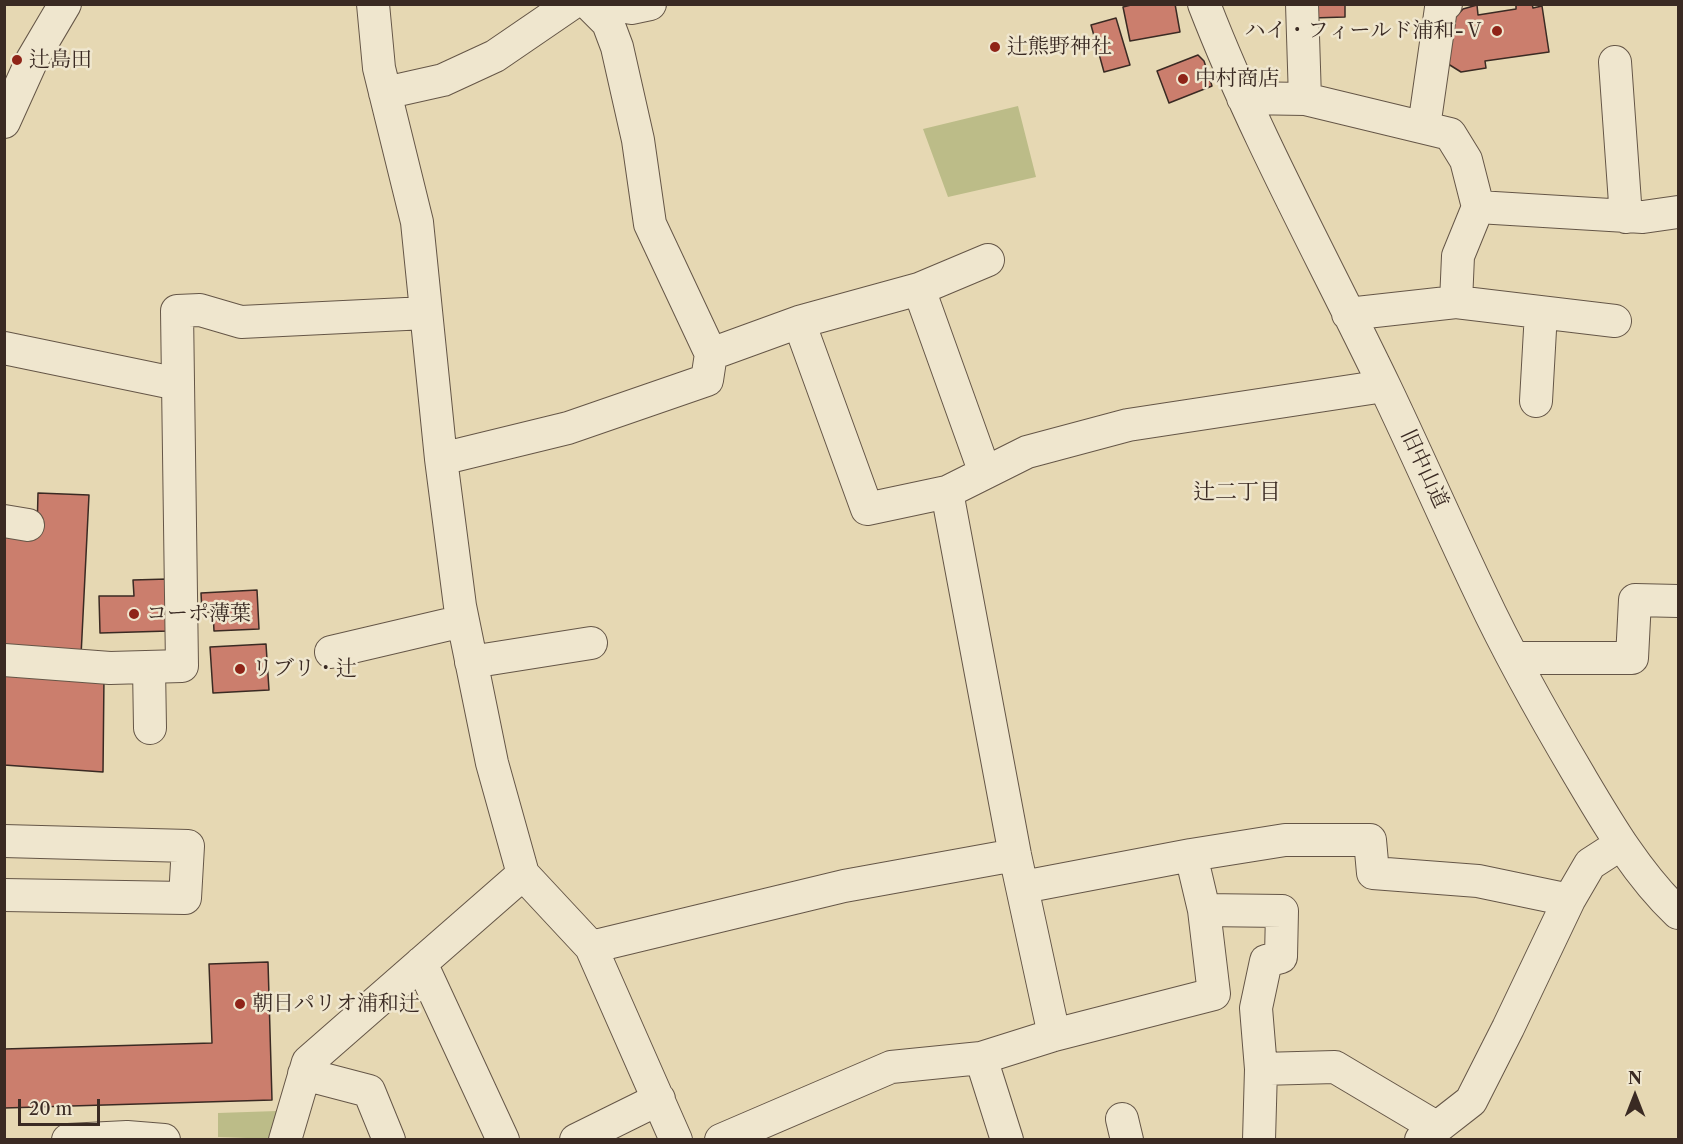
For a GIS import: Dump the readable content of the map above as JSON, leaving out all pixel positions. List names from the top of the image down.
{
  "streets": {
    "street": ["旧中山道"]
  },
  "districts": ["辻二丁目"],
  "places": [
    "ハイ・フィールド浦和-Ⅴ",
    "辻熊野神社",
    "辻島田",
    "中村商店",
    "コーポ薄葉",
    "リブリ・辻",
    "朝日パリオ浦和辻"
  ],
  "scale_bar": "20 m",
  "north": "top"
}
